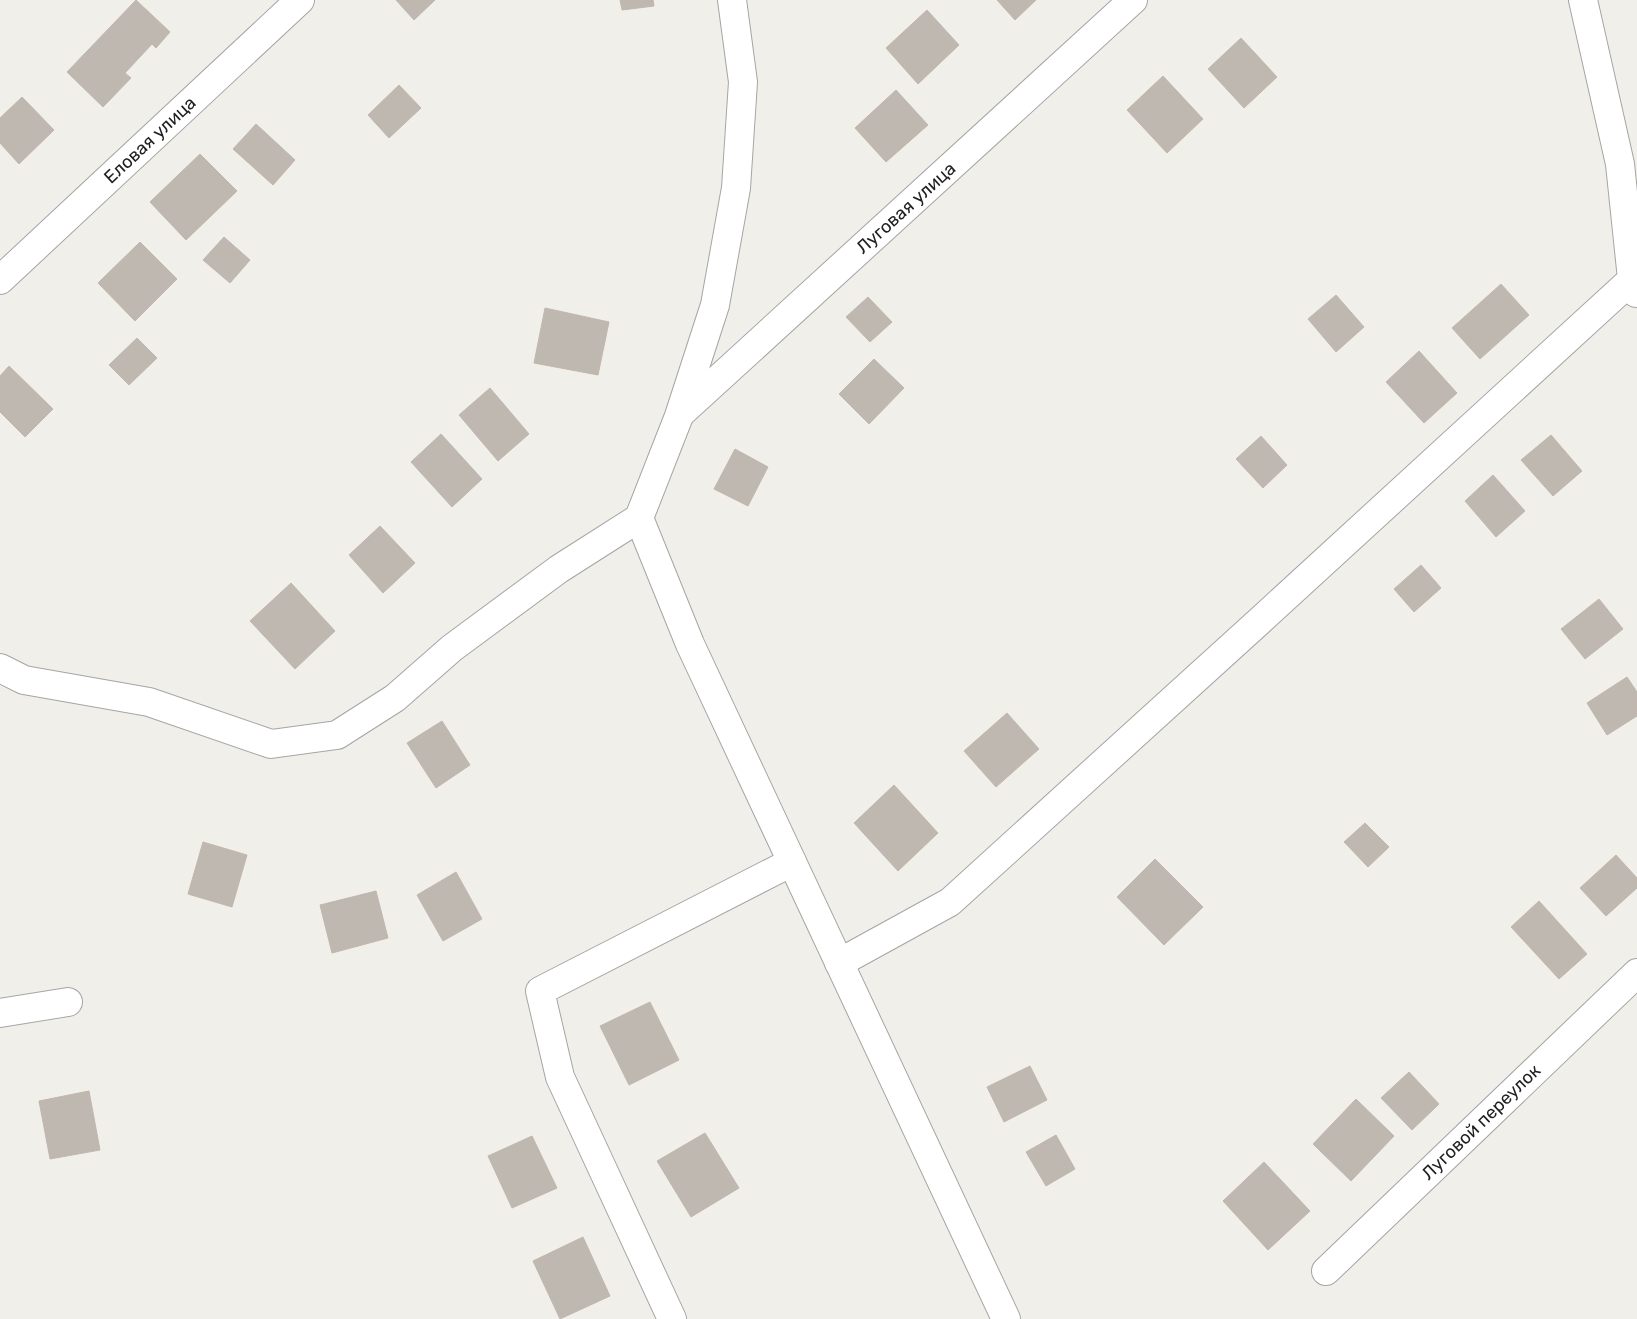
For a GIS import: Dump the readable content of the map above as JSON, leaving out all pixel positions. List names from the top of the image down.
{
  "streets": {
    "street": ["Еловая улица", "Луговая улица", "Луговой переулок"]
  }
}
